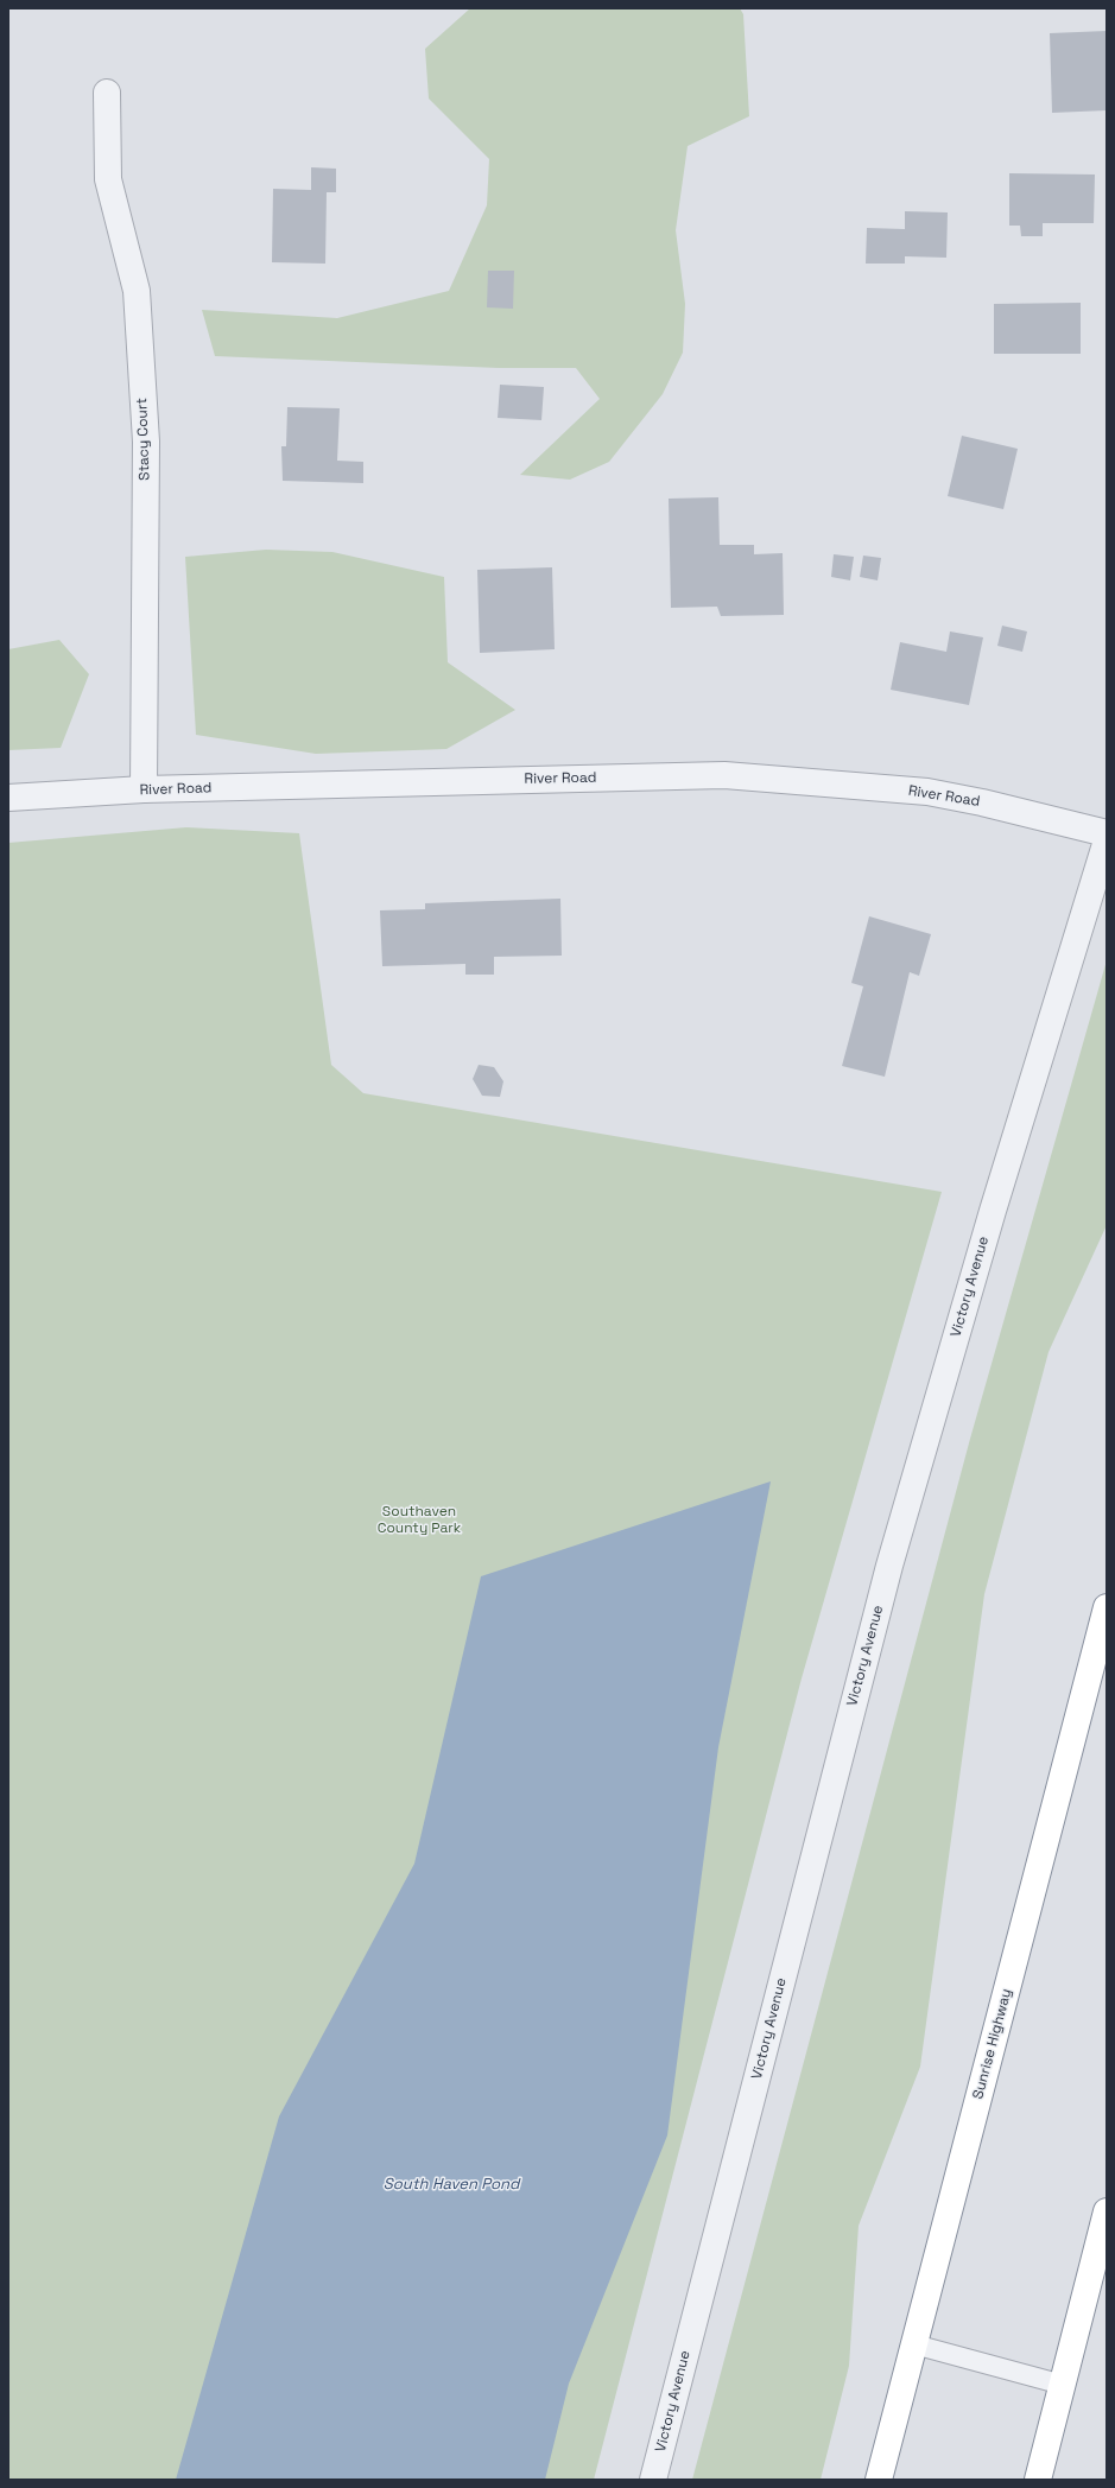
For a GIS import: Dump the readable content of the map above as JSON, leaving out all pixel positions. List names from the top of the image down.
{
  "streets": {
    "highway": ["Sunrise Highway"],
    "street": ["Stacy Court", "River Road", "Victory Avenue"]
  },
  "crossings": [
    ["Stacy Court", "River Road"]
  ],
  "water": ["South Haven Pond"],
  "parks": ["Southaven County Park"]
}
